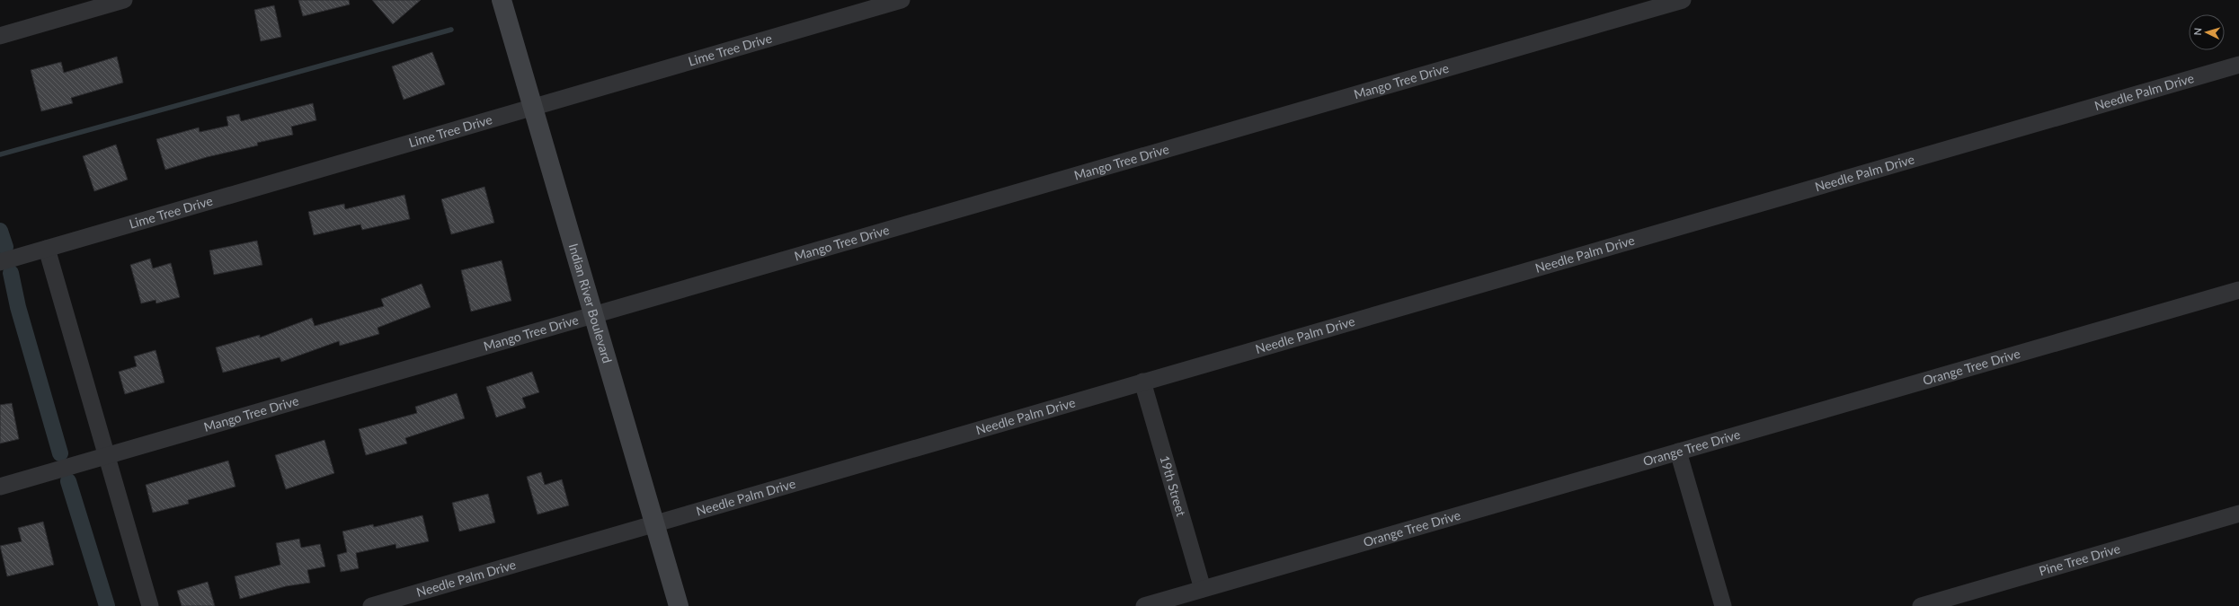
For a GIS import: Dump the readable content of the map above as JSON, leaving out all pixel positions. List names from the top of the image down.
{
  "streets": {
    "main road": ["Indian River Boulevard"],
    "street": [
      "Lime Tree Drive",
      "Mango Tree Drive",
      "Needle Palm Drive",
      "Orange Tree Drive",
      "19th Street",
      "Pine Tree Drive"
    ]
  },
  "crossings": [
    ["Lime Tree Drive", "Indian River Boulevard"],
    ["Mango Tree Drive", "Indian River Boulevard"],
    ["Needle Palm Drive", "Indian River Boulevard"],
    ["Needle Palm Drive", "19th Street"],
    ["Orange Tree Drive", "19th Street"]
  ],
  "north": "left"
}
